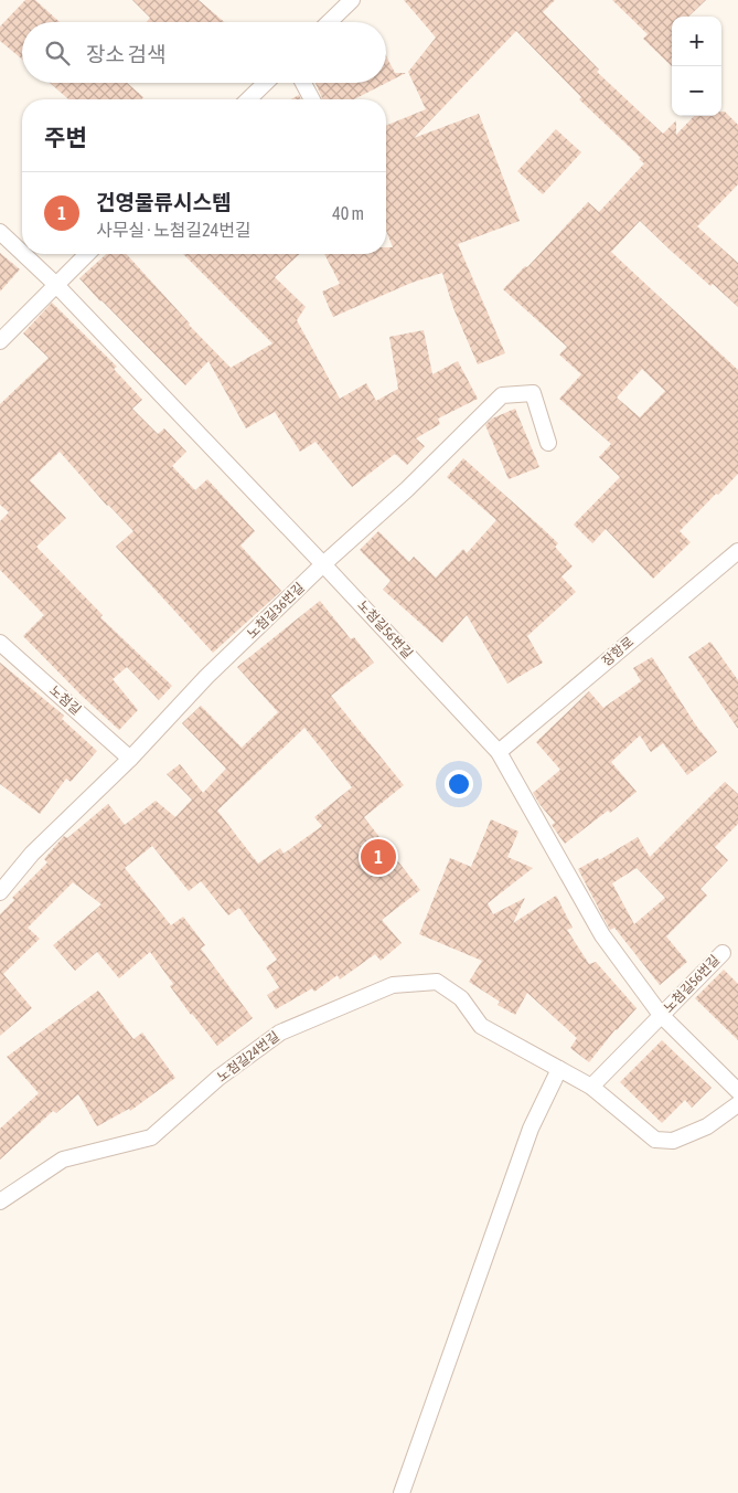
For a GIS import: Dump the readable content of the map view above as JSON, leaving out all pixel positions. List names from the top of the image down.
{
  "streets": {
    "street": [
      "노첨길36번길",
      "노첨길56번길",
      "장항로",
      "노첨길",
      "노첨길24번길"
    ]
  },
  "crossings": [
    ["노첨길36번길", "노첨길56번길"],
    ["노첨길36번길", "노첨길"],
    ["노첨길56번길", "장항로"]
  ],
  "page": {
    "map_buttons": ["+", "−"],
    "search": "장소 검색",
    "heading": "주변",
    "list": [
      {
        "mark": "1",
        "name": "건영물류시스템",
        "note": "사무실 · 노첨길24번길",
        "value": "40 m"
      }
    ],
    "pins": "1"
  }
}
